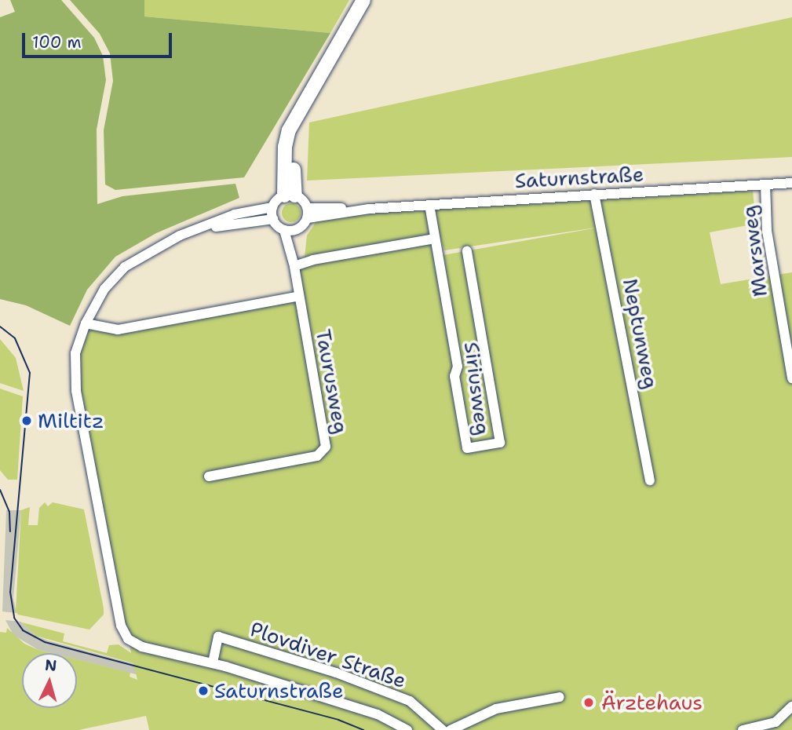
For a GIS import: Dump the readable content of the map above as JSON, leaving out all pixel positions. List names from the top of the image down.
{
  "streets": {
    "street": [
      "Saturnstraße",
      "Marsweg",
      "Neptunweg",
      "Taurusweg",
      "Siriusweg",
      "Plovdiver Straße"
    ]
  },
  "crossings": [
    ["Saturnstraße", "Marsweg"],
    ["Saturnstraße", "Neptunweg"],
    ["Saturnstraße", "Taurusweg"],
    ["Saturnstraße", "Siriusweg"]
  ],
  "places": ["Miltitz", "Saturnstraße", "Ärztehaus"],
  "scale_bar": "100 m",
  "north": "top"
}
